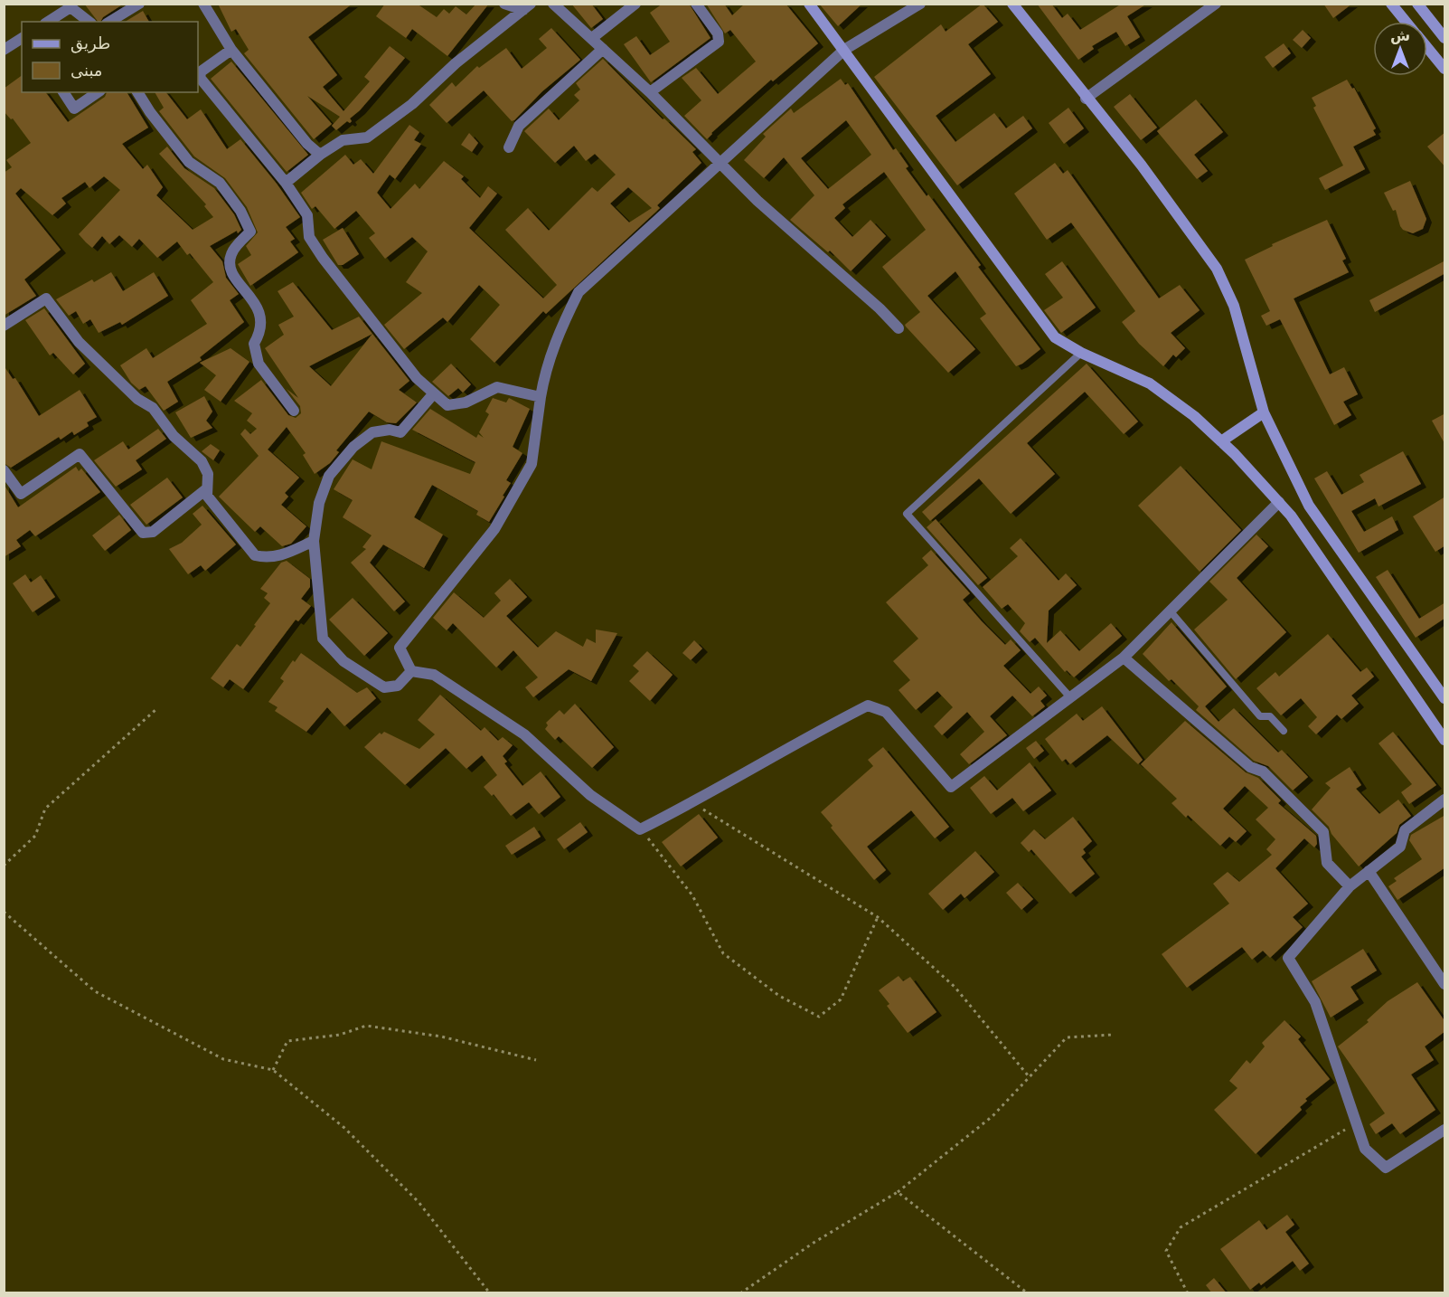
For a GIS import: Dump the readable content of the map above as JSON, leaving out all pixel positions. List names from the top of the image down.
{
  "legend": ["طريق", "مبنى"],
  "north": "top"
}
